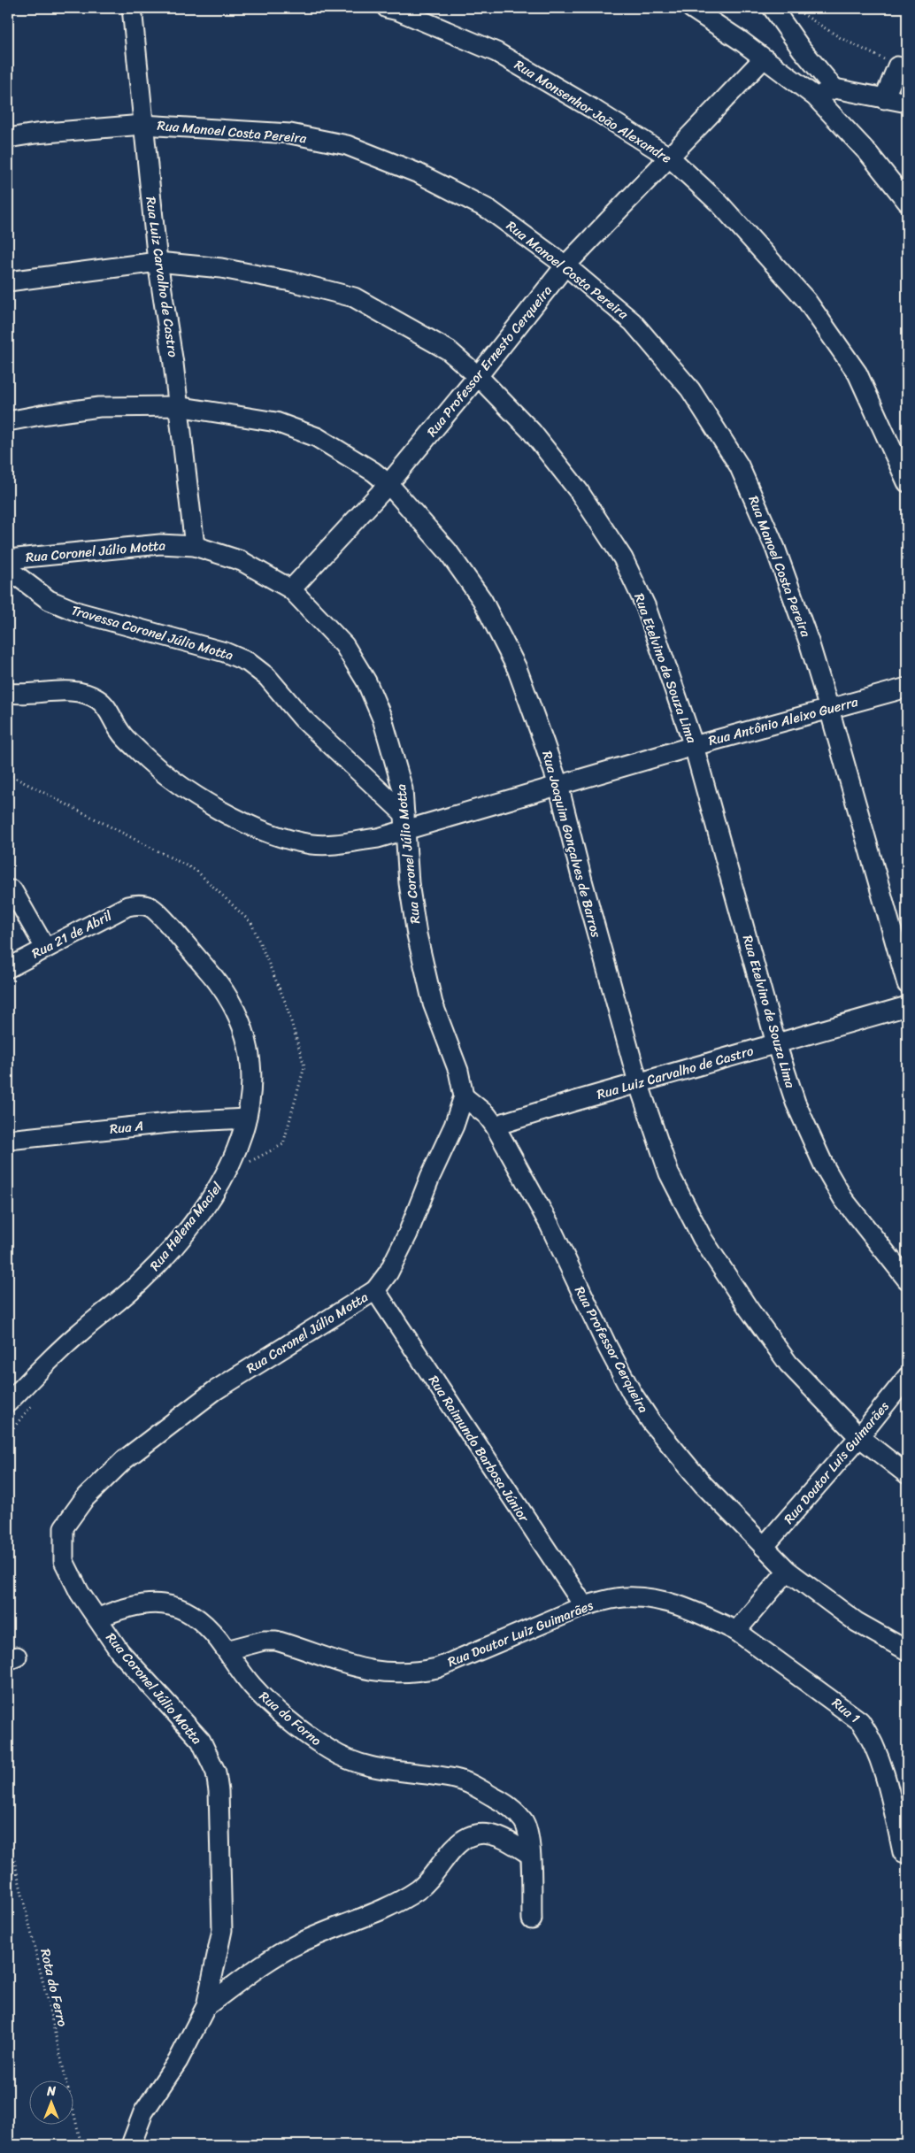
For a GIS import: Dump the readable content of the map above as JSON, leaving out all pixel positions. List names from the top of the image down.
{
  "streets": {
    "street": [
      "Rua Monsenhor João Alexandre",
      "Rua Manoel Costa Pereira",
      "Rua Luiz Carvalho de Castro",
      "Rua Professor Ernesto Cerqueira",
      "Rua Coronel Júlio Motta",
      "Travessa Coronel Júlio Motta",
      "Rua Etelvino de Souza Lima",
      "Rua Antônio Aleixo Guerra",
      "Rua Joaquim Gonçalves de Barros",
      "Rua 21 de Abril",
      "Rua A",
      "Rua Helena Maciel",
      "Rua Professor Cerqueira",
      "Rua Raimundo Barbosa Júnior",
      "Rua Doutor Luis Guimarães",
      "Rua Doutor Luiz Guimarães",
      "Rua 1",
      "Rua do Forno"
    ],
    "path": ["Rota do Ferro"]
  },
  "crossings": [
    ["Rua Monsenhor João Alexandre", "Rua Professor Ernesto Cerqueira"],
    ["Rua Manoel Costa Pereira", "Rua Luiz Carvalho de Castro"],
    ["Rua Manoel Costa Pereira", "Rua Professor Ernesto Cerqueira"],
    ["Rua Manoel Costa Pereira", "Rua Antônio Aleixo Guerra"],
    ["Rua Luiz Carvalho de Castro", "Rua Coronel Júlio Motta"],
    ["Rua Luiz Carvalho de Castro", "Rua Etelvino de Souza Lima"],
    ["Rua Luiz Carvalho de Castro", "Rua Joaquim Gonçalves de Barros"],
    ["Rua Luiz Carvalho de Castro", "Rua Professor Cerqueira"],
    ["Rua Professor Ernesto Cerqueira", "Rua Coronel Júlio Motta"],
    ["Rua Professor Ernesto Cerqueira", "Rua Etelvino de Souza Lima"],
    ["Rua Professor Ernesto Cerqueira", "Rua Joaquim Gonçalves de Barros"],
    ["Rua Coronel Júlio Motta", "Travessa Coronel Júlio Motta"],
    ["Rua Coronel Júlio Motta", "Rua Antônio Aleixo Guerra"],
    ["Rua Coronel Júlio Motta", "Rua Professor Cerqueira"],
    ["Rua Coronel Júlio Motta", "Rua Raimundo Barbosa Júnior"],
    ["Rua Coronel Júlio Motta", "Rua do Forno"],
    ["Travessa Coronel Júlio Motta", "Rua Antônio Aleixo Guerra"],
    ["Rua Etelvino de Souza Lima", "Rua Antônio Aleixo Guerra"],
    ["Rua Antônio Aleixo Guerra", "Rua Joaquim Gonçalves de Barros"],
    ["Rua Joaquim Gonçalves de Barros", "Rua Doutor Luis Guimarães"],
    ["Rua 21 de Abril", "Rua Helena Maciel"],
    ["Rua A", "Rua Helena Maciel"],
    ["Rua Professor Cerqueira", "Rua Doutor Luis Guimarães"],
    ["Rua Raimundo Barbosa Júnior", "Rua Doutor Luiz Guimarães"],
    ["Rua Doutor Luiz Guimarães", "Rua 1"],
    ["Rua Doutor Luiz Guimarães", "Rua do Forno"]
  ],
  "north": "top"
}
